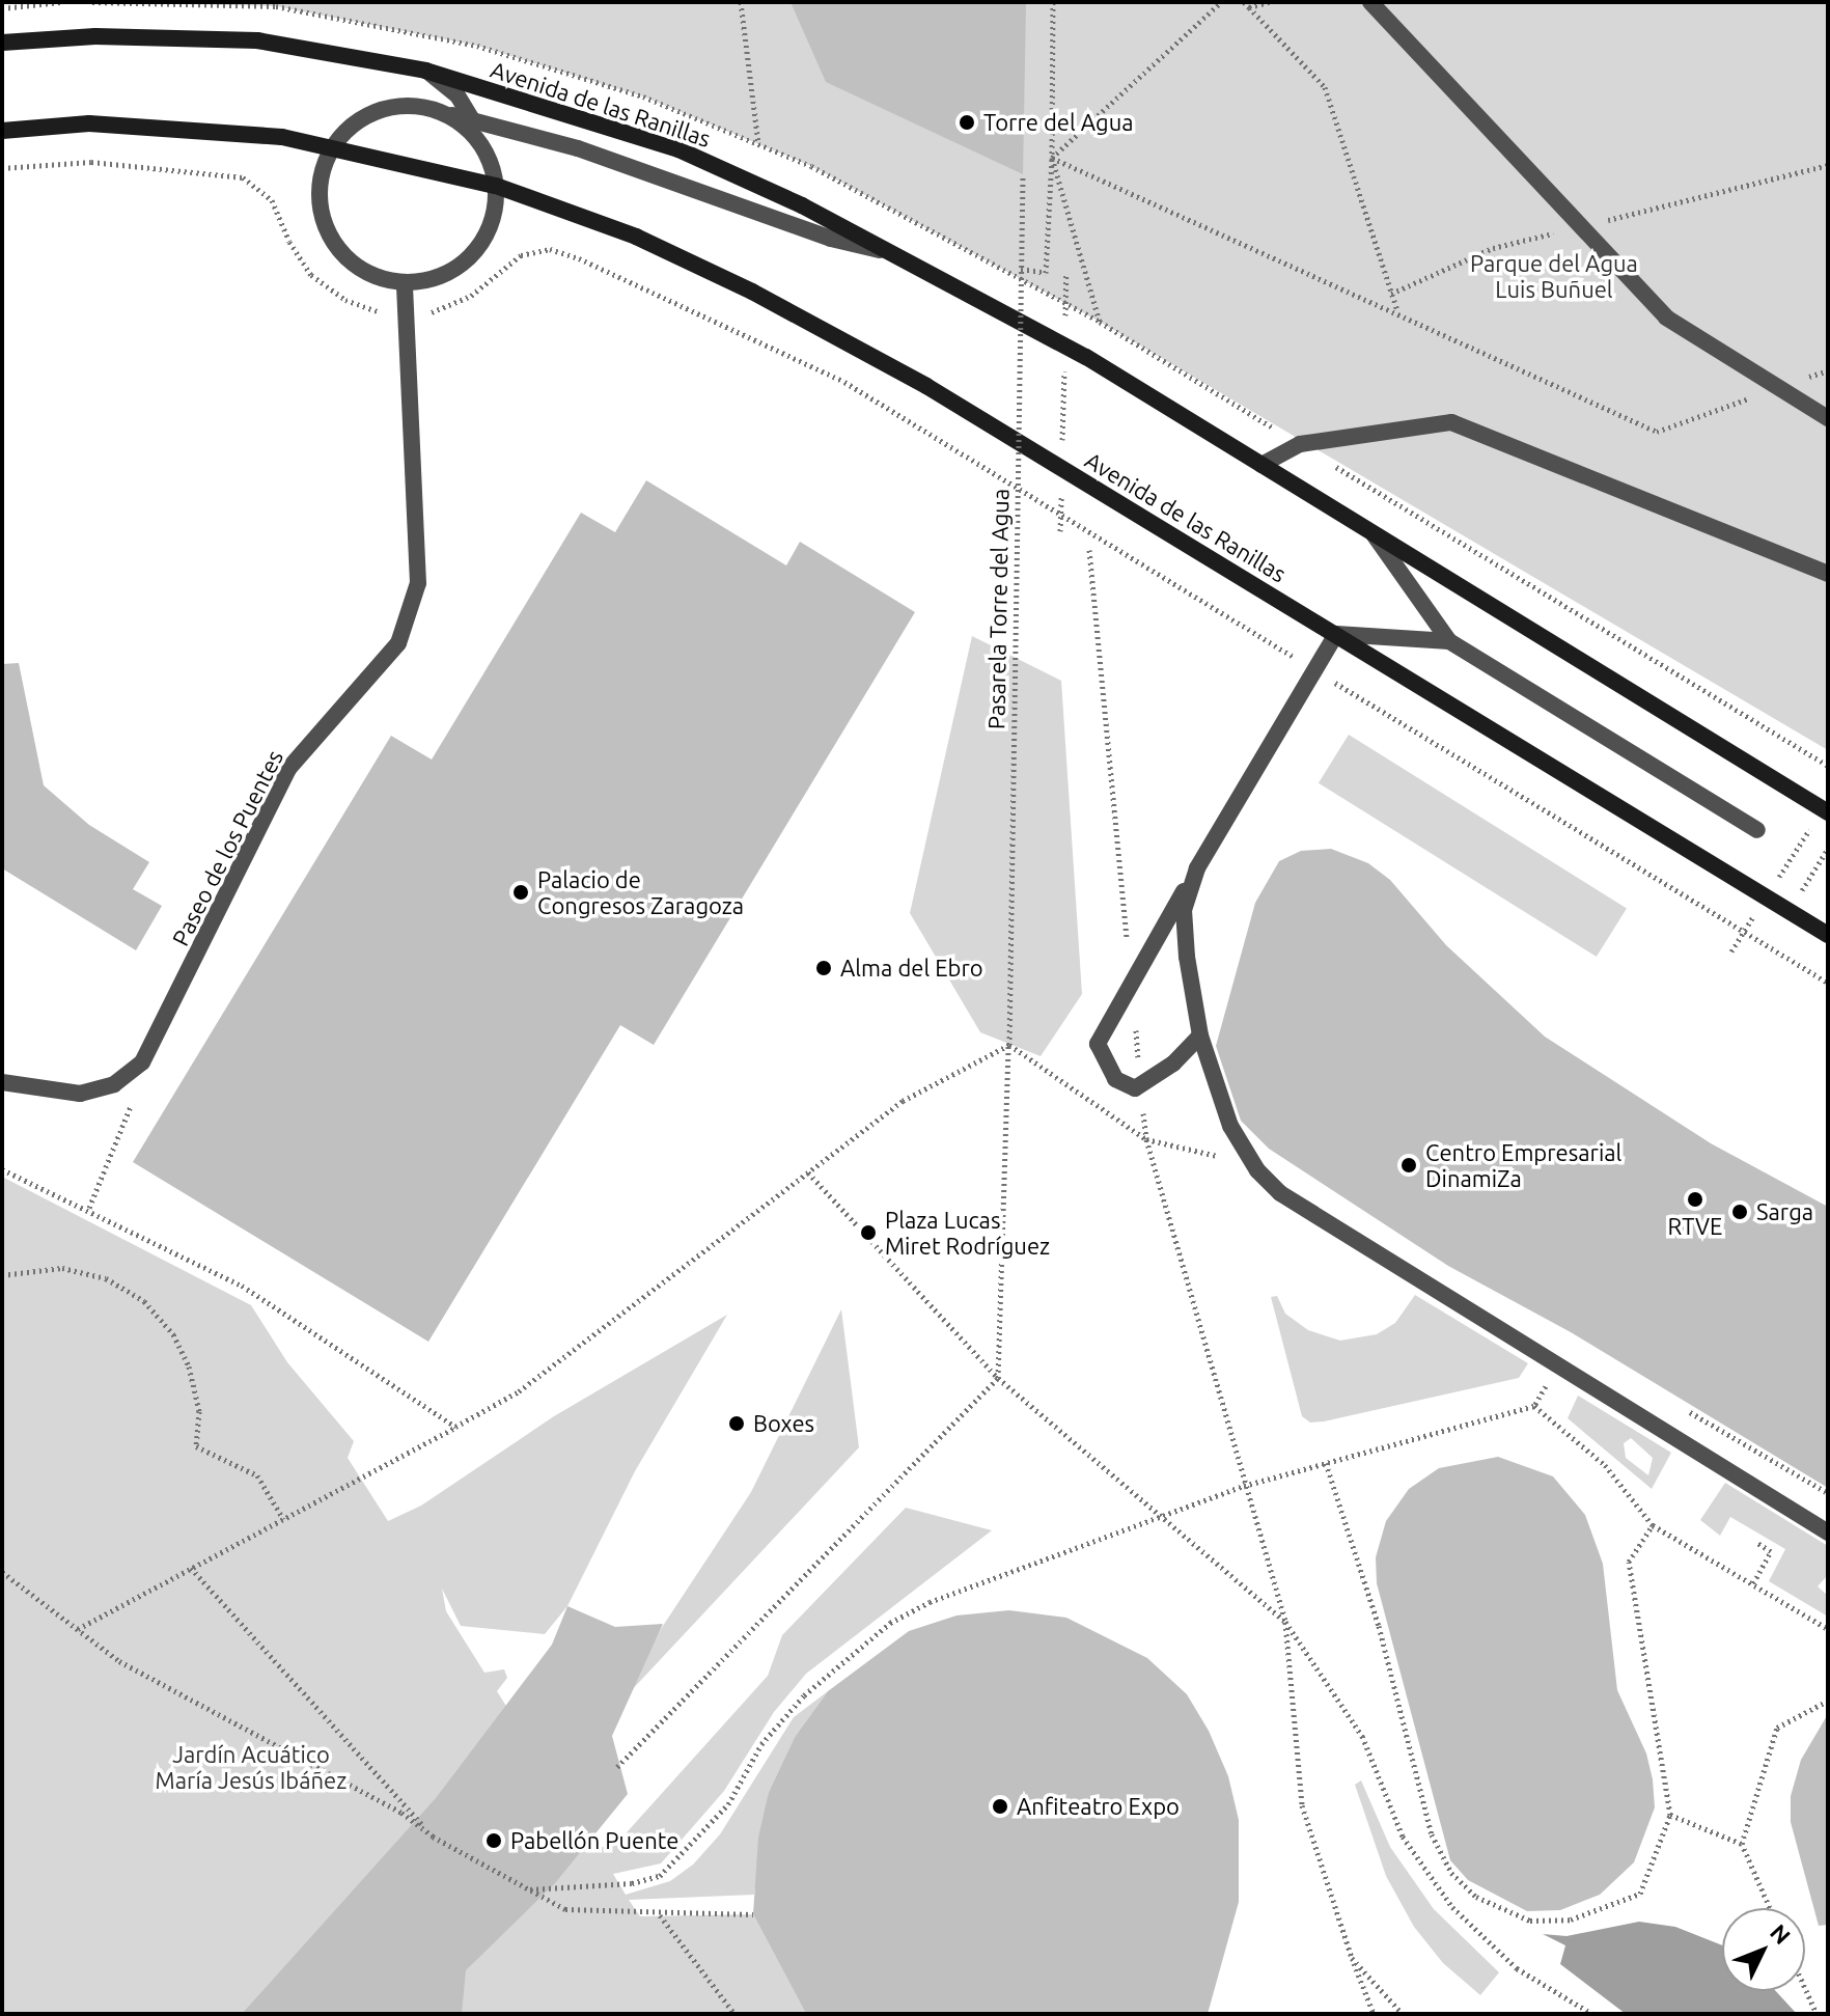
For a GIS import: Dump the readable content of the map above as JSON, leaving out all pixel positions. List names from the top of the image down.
{
  "streets": {
    "main road": ["Avenida de las Ranillas"],
    "street": ["Paseo de los Puentes"],
    "path": ["Pasarela Torre del Agua"]
  },
  "crossings": [
    ["Avenida de las Ranillas", "Paseo de los Puentes"]
  ],
  "parks": ["Parque del Agua Luis Buñuel", "Jardín Acuático María Jesús Ibáñez"],
  "places": [
    "Torre del Agua",
    "Palacio de Congresos Zaragoza",
    "Alma del Ebro",
    "Centro Empresarial DinamiZa",
    "RTVE",
    "Sarga",
    "Plaza Lucas Miret Rodríguez",
    "Boxes",
    "Anfiteatro Expo",
    "Pabellón Puente"
  ],
  "north": "top right"
}
